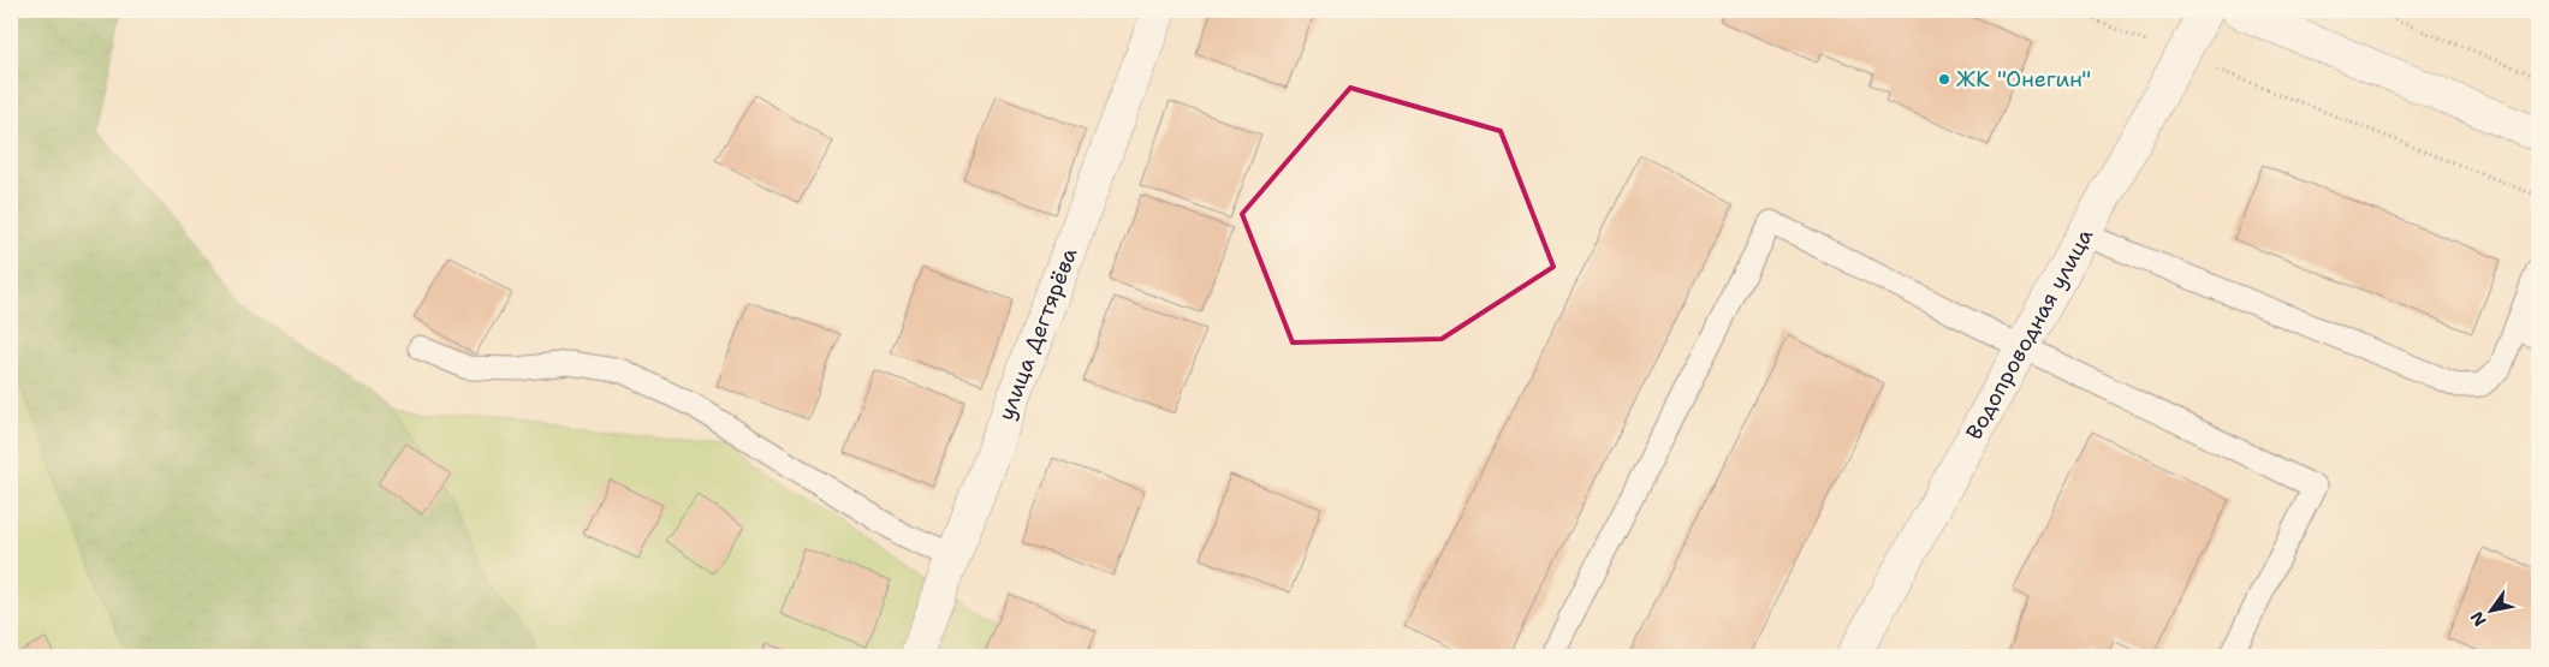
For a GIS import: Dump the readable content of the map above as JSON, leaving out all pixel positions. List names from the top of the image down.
{
  "streets": {
    "street": ["улица Дегтярёва", "Водопроводная улица"]
  },
  "places": ["ЖК \"Онегин\""],
  "north": "bottom left"
}
